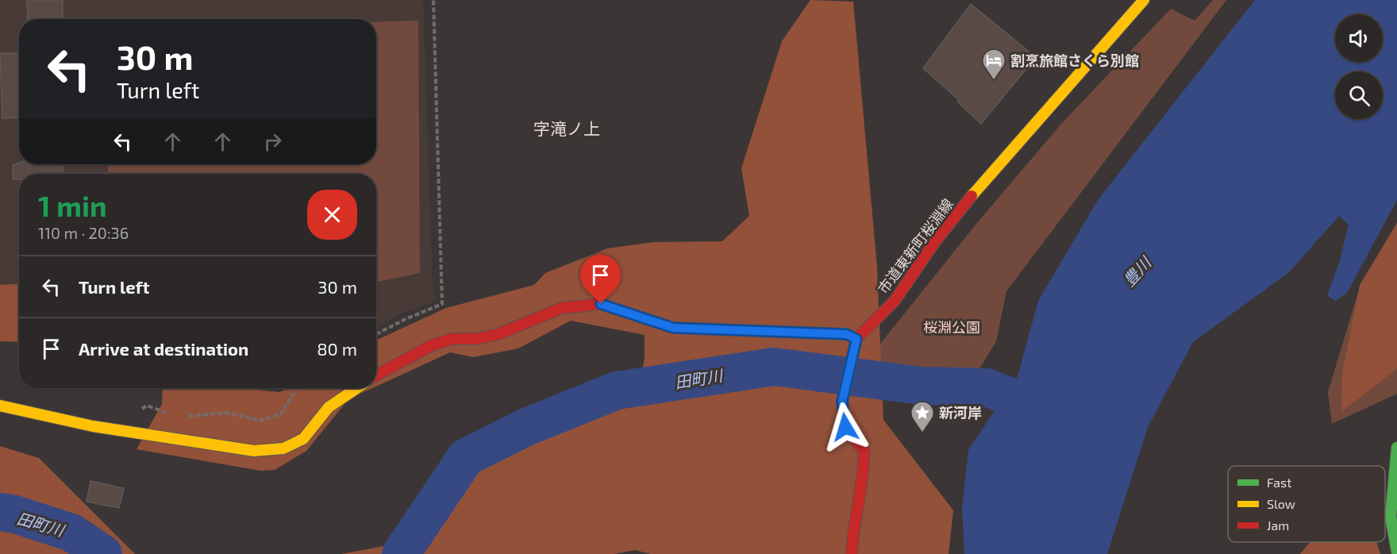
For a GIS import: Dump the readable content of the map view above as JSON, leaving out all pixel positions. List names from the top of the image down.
{
  "streets": {
    "street": ["市道東新町桜淵線"]
  },
  "districts": ["字滝ノ上"],
  "water": ["豊川", "田町川"],
  "parks": ["桜淵公園"],
  "places": {
    "hotel": ["割烹旅館さくら別館"],
    "place": ["新河岸"]
  },
  "legend": ["Fast", "Slow", "Jam"],
  "page": {
    "turn": ["30 m", "Turn left"],
    "heading": ["1 min", "110 m · 20:36"],
    "list": [
      {
        "name": "Turn left",
        "value": "30 m"
      },
      {
        "name": "Arrive at destination",
        "value": "80 m"
      }
    ]
  }
}
